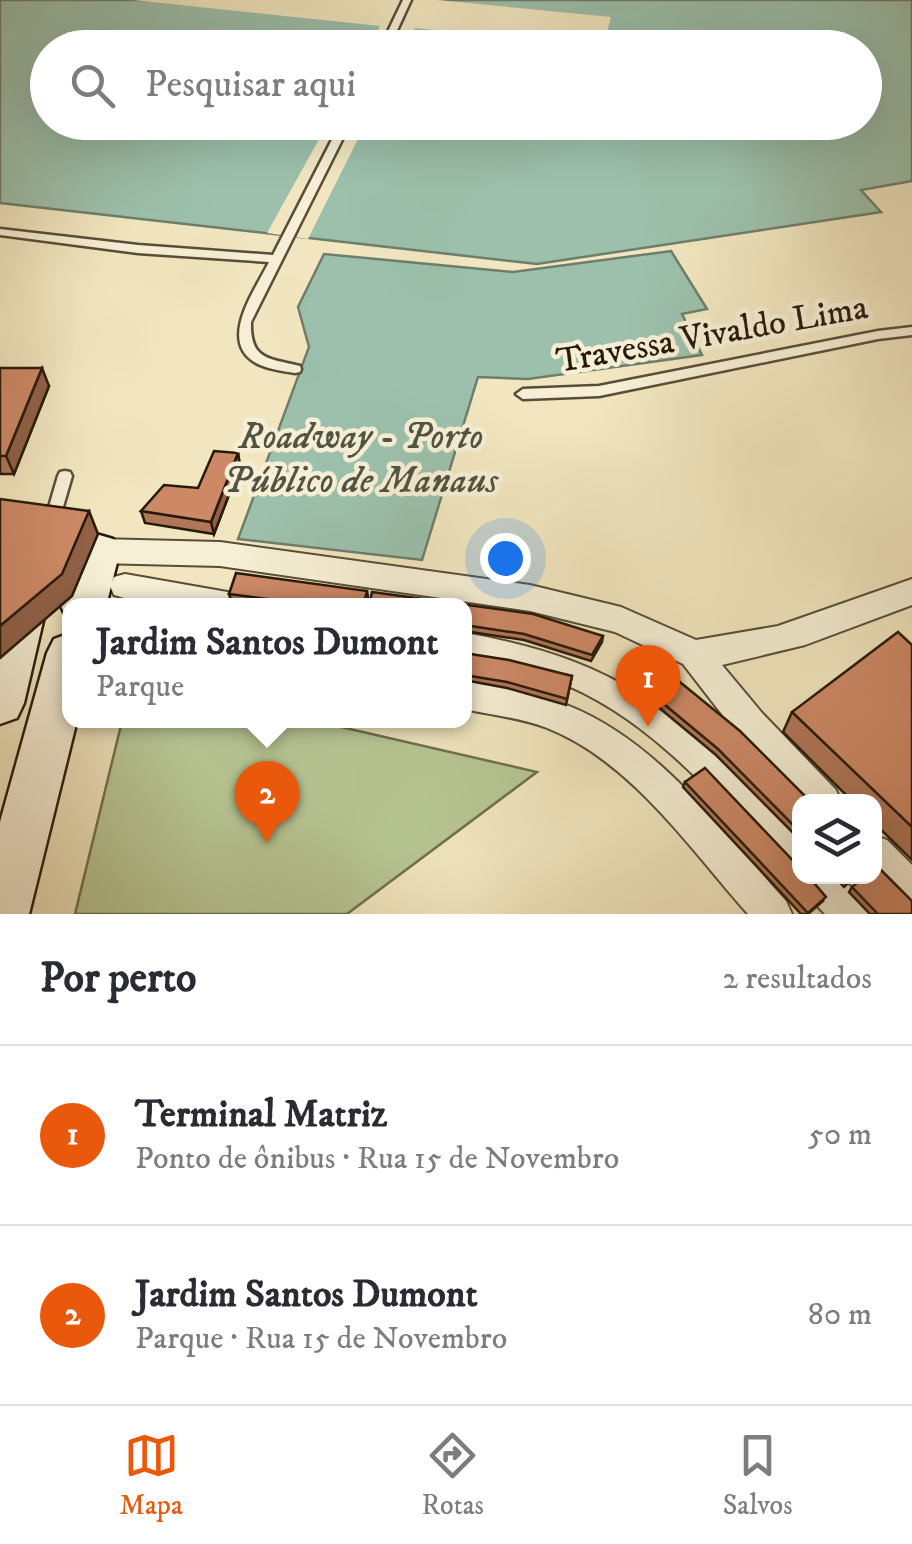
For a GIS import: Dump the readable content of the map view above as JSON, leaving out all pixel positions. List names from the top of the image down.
{
  "streets": {
    "lane": ["Travessa Vivaldo Lima"]
  },
  "water": ["Roadway - Porto Público de Manaus"],
  "page": {
    "search": "Pesquisar aqui",
    "popup": ["Jardim Santos Dumont", "Parque"],
    "pins": ["1", "2"],
    "heading": ["Por perto", "2 resultados"],
    "list": [
      {
        "mark": "1",
        "name": "Terminal Matriz",
        "note": "Ponto de ônibus · Rua 15 de Novembro",
        "value": "50 m"
      },
      {
        "mark": "2",
        "name": "Jardim Santos Dumont",
        "note": "Parque · Rua 15 de Novembro",
        "value": "80 m"
      }
    ],
    "nav": ["Mapa", "Rotas", "Salvos"]
  }
}
